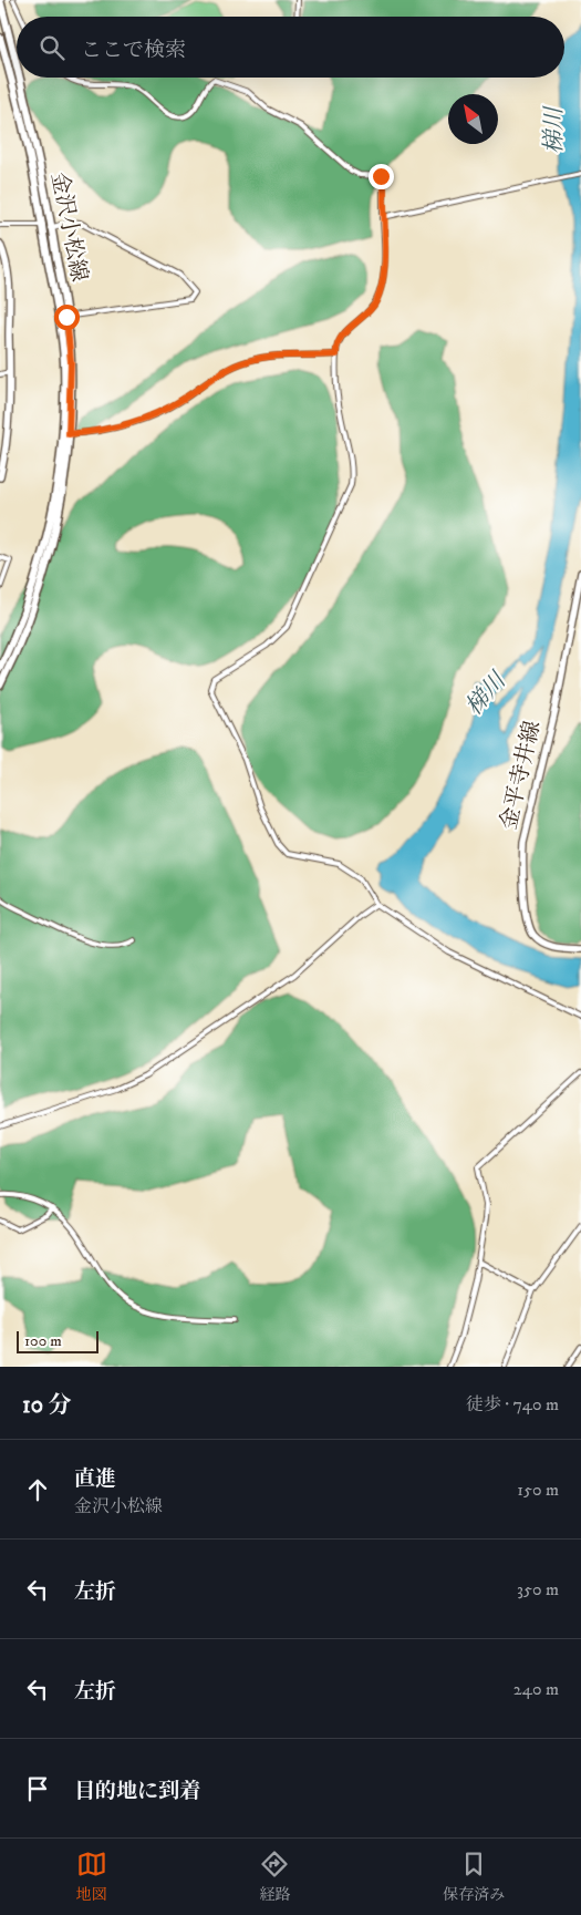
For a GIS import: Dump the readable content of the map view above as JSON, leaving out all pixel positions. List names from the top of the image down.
{
  "streets": {
    "main road": ["金沢小松線", "金平寺井線"]
  },
  "water": ["梯川"],
  "scale_bar": "100 m",
  "north": "top left",
  "page": {
    "search": "ここで検索",
    "scale": "100 m",
    "heading": ["10 分", "徒歩 · 740 m"],
    "list": [
      ["直進", "金沢小松線", "150 m"],
      ["左折", "350 m"],
      ["左折", "240 m"],
      "目的地に到着"
    ],
    "nav": ["地図", "経路", "保存済み"]
  }
}
